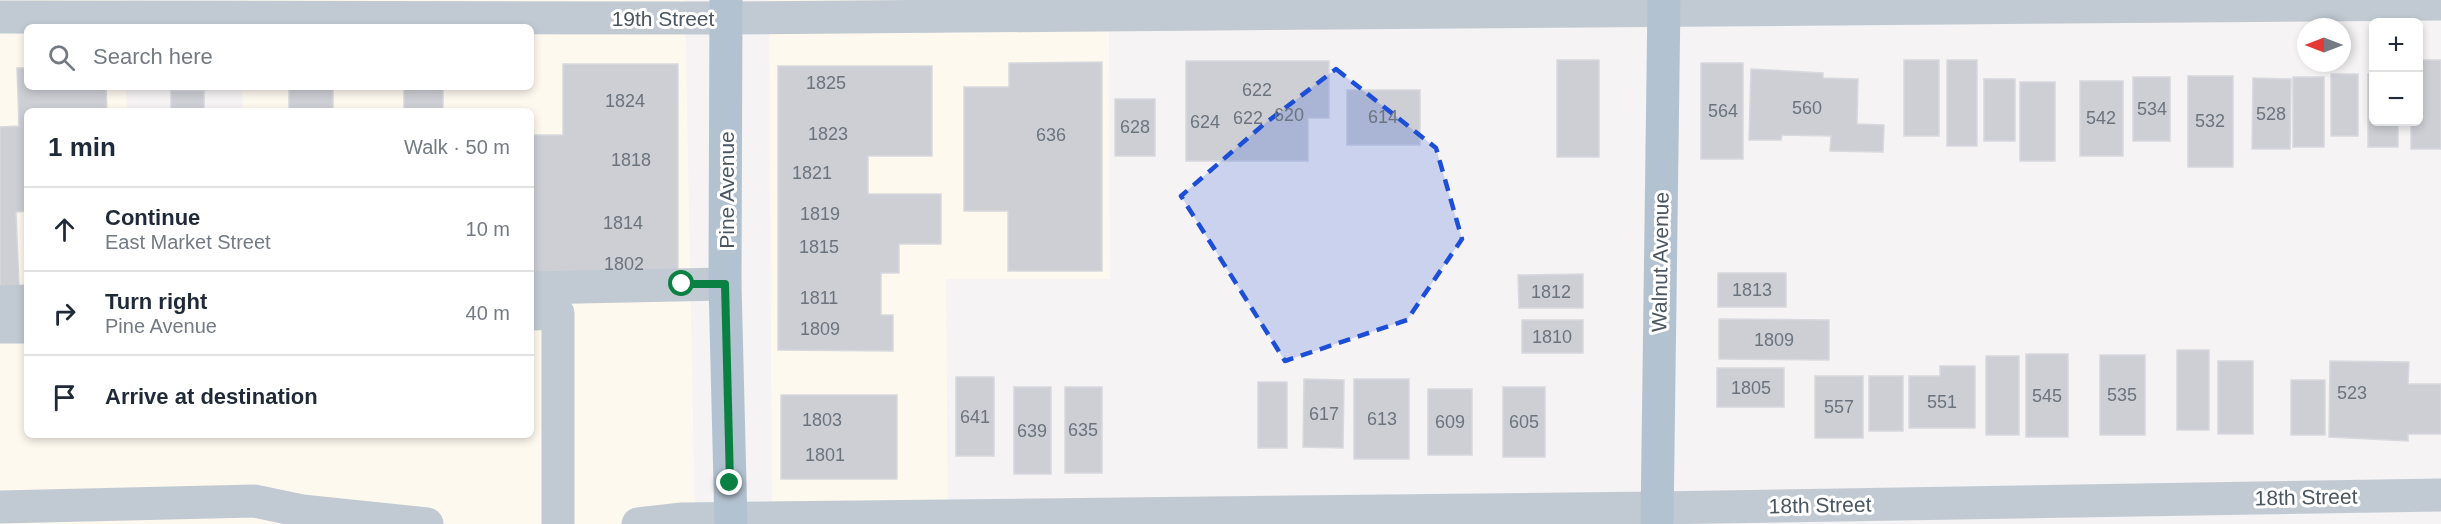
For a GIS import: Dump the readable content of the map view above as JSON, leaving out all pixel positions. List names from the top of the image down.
{
  "streets": {
    "main road": ["Pine Avenue", "Walnut Avenue"],
    "street": ["19th Street", "18th Street"]
  },
  "crossings": [
    ["19th Street", "Pine Avenue"],
    ["19th Street", "Walnut Avenue"],
    ["Pine Avenue", "18th Street"],
    ["Walnut Avenue", "18th Street"]
  ],
  "house_numbers": [
    "1825",
    "622",
    "1824",
    "560",
    "534",
    "564",
    "528",
    "620",
    "614",
    "622",
    "542",
    "532",
    "624",
    "628",
    "1823",
    "636",
    "1818",
    "1821",
    "1819",
    "1814",
    "1815",
    "1802",
    "1813",
    "1812",
    "1811",
    "1809",
    "1810",
    "1809",
    "1805",
    "523",
    "535",
    "545",
    "551",
    "557",
    "617",
    "641",
    "613",
    "1803",
    "609",
    "605",
    "635",
    "639",
    "1801"
  ],
  "north": "left",
  "page": {
    "map_buttons": ["+", "−"],
    "search": "Search here",
    "heading": ["1 min", "Walk · 50 m"],
    "list": [
      ["Continue", "East Market Street", "10 m"],
      ["Turn right", "Pine Avenue", "40 m"],
      "Arrive at destination"
    ]
  }
}
